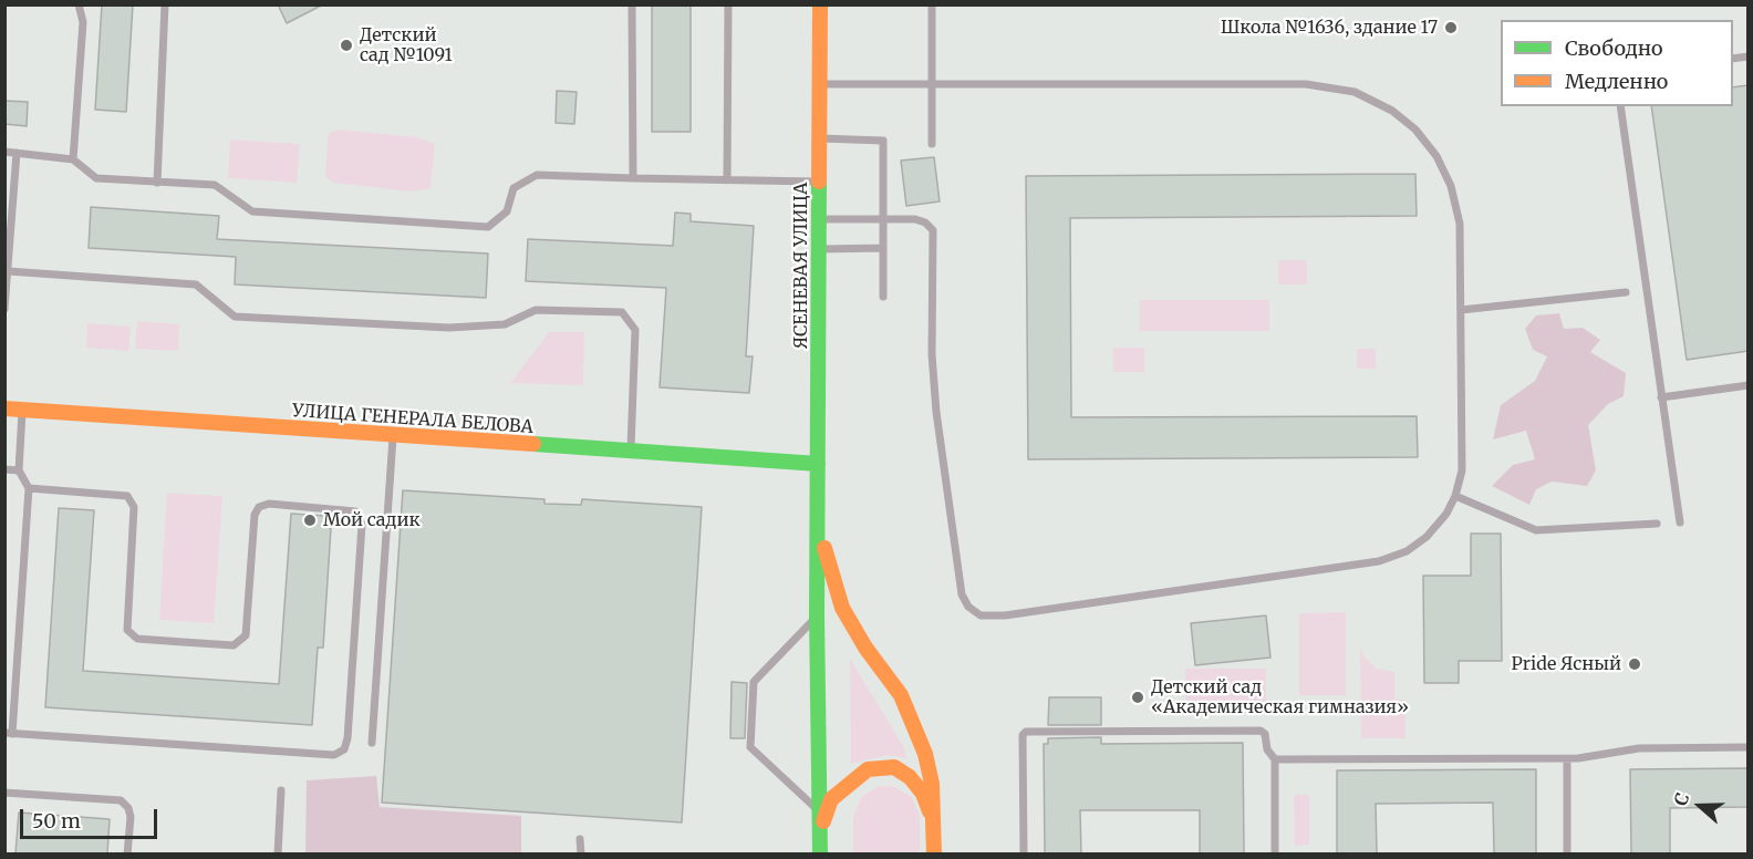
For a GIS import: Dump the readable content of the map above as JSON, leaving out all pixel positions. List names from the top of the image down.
{
  "streets": {
    "main road": ["ЯСЕНЕВАЯ УЛИЦА", "УЛИЦА ГЕНЕРАЛА БЕЛОВА"]
  },
  "crossings": [
    ["ЯСЕНЕВАЯ УЛИЦА", "УЛИЦА ГЕНЕРАЛА БЕЛОВА"]
  ],
  "places": [
    "Школа №1636, здание 17",
    "Детский сад №1091",
    "Мой садик",
    "Pride Ясный",
    "Детский сад «Академическая гимназия»"
  ],
  "legend": ["Свободно", "Медленно"],
  "scale_bar": "50 m",
  "north": "left"
}
